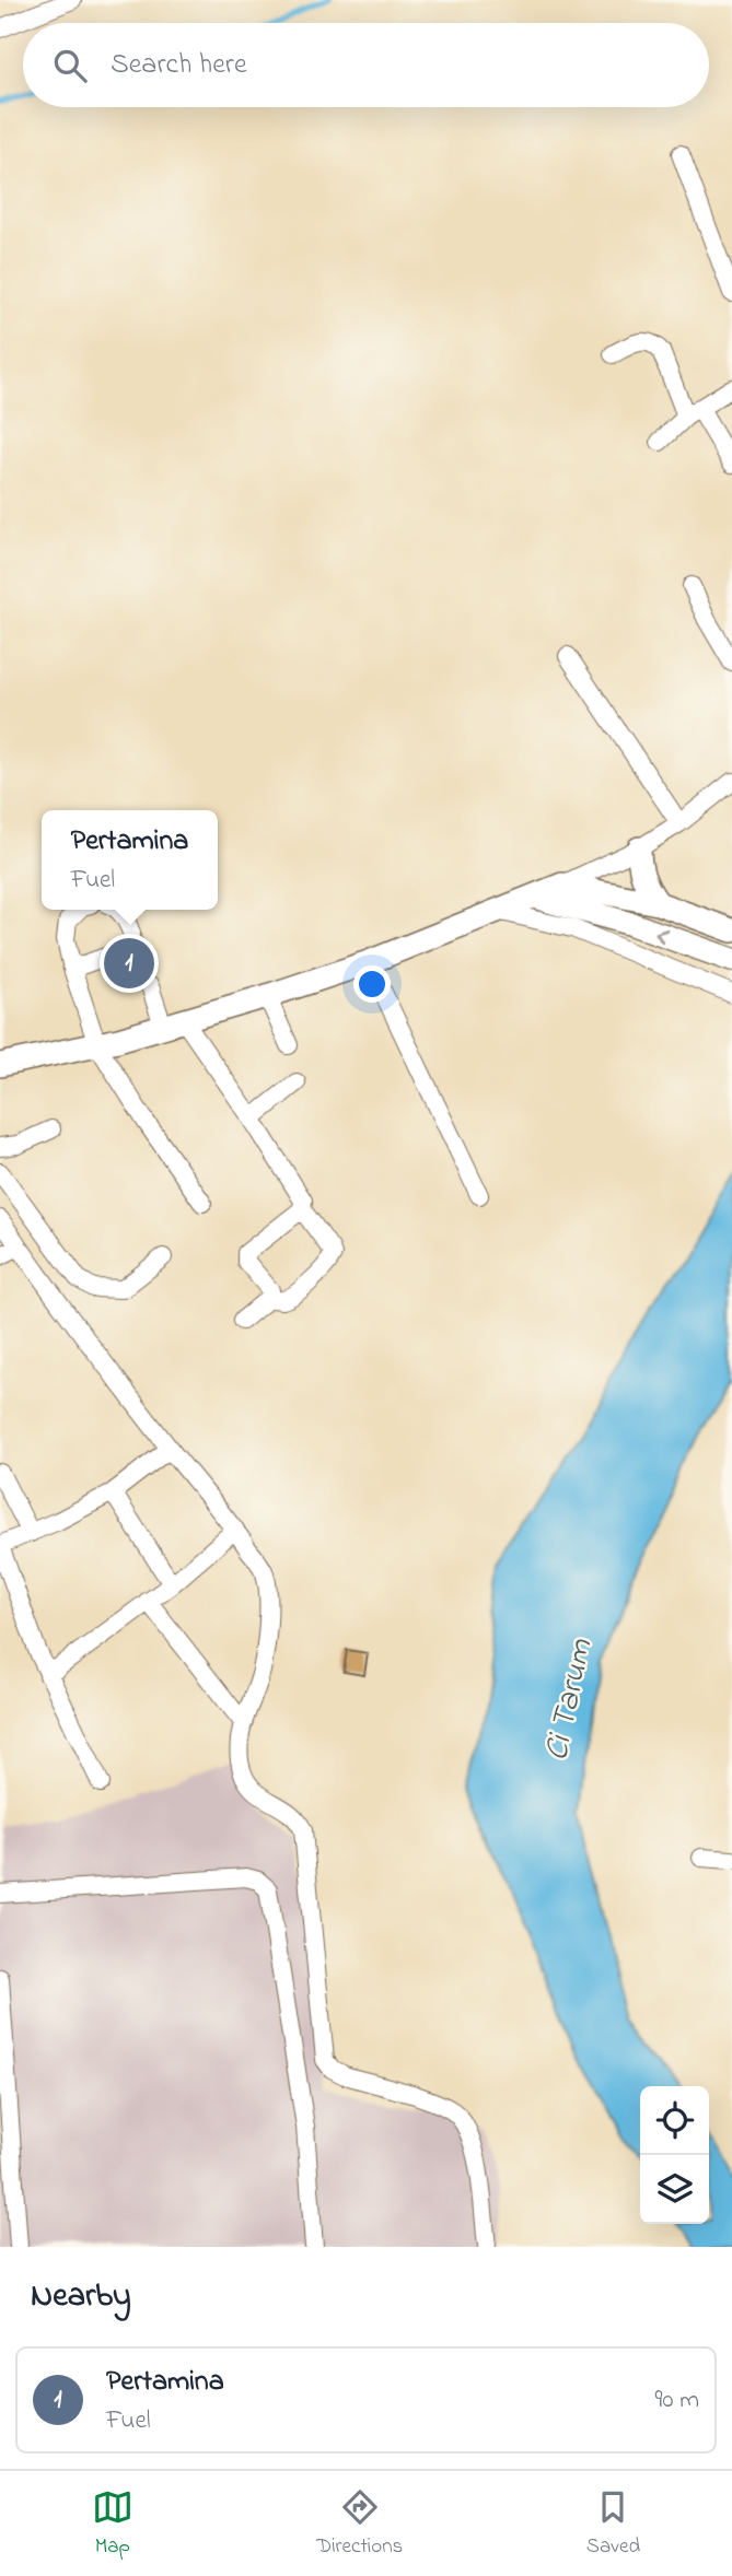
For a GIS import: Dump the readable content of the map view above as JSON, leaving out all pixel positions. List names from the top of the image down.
{
  "water": ["Ci Tarum"],
  "page": {
    "search": "Search here",
    "popup": ["Pertamina", "Fuel"],
    "pins": "1",
    "heading": "Nearby",
    "list": [
      {
        "mark": "1",
        "name": "Pertamina",
        "note": "Fuel",
        "value": "90 m"
      }
    ],
    "nav": ["Map", "Directions", "Saved"]
  }
}
